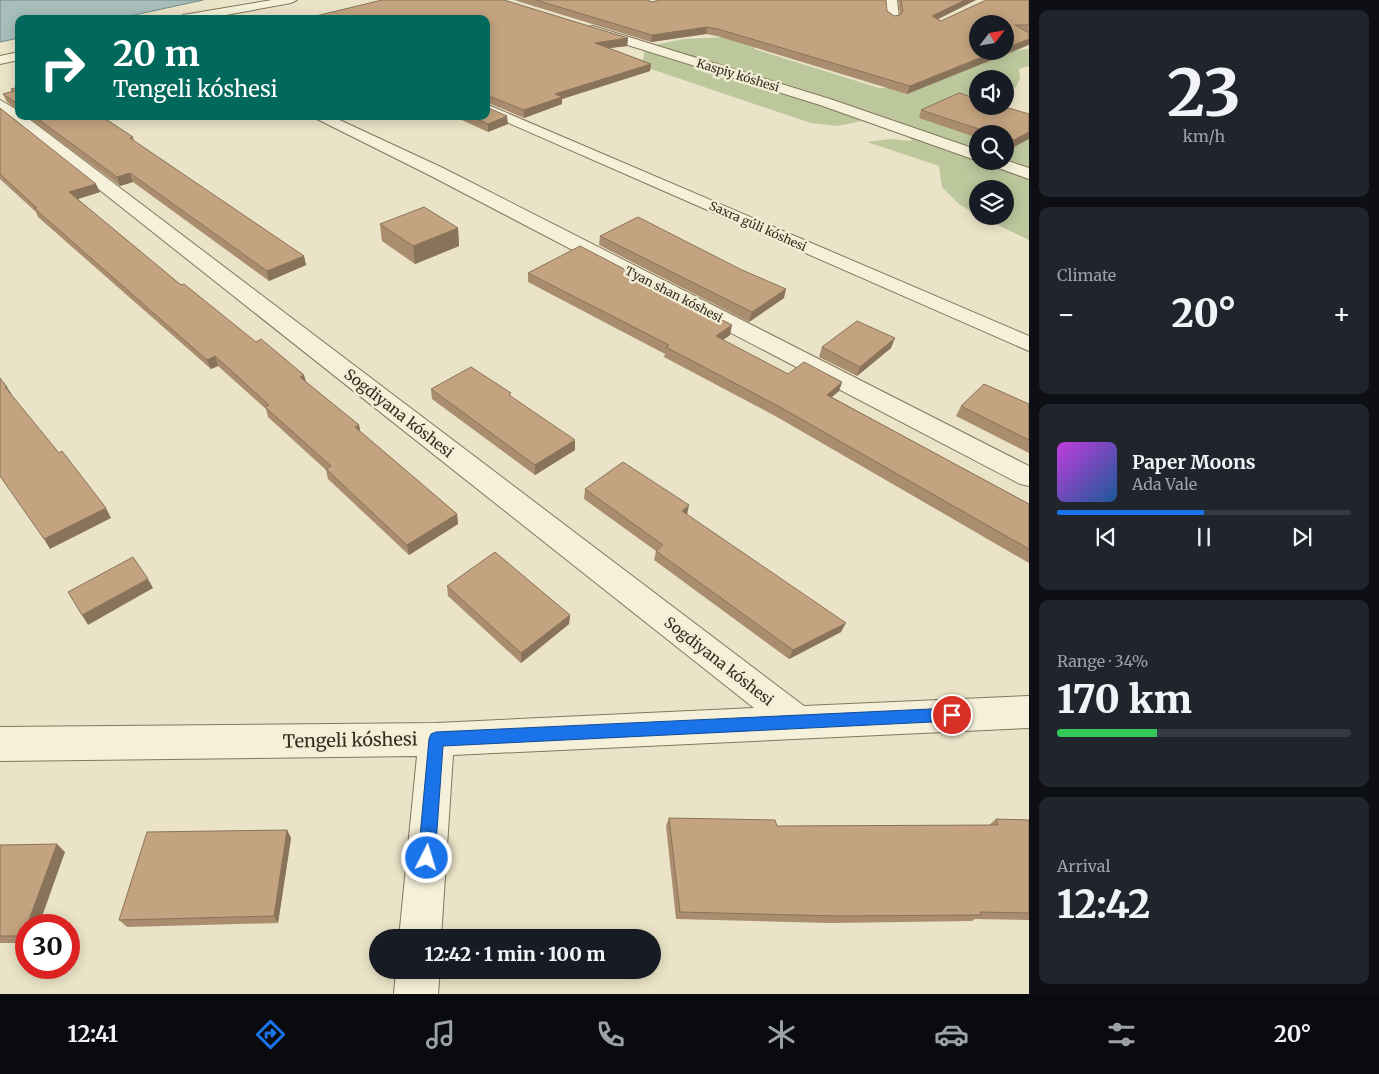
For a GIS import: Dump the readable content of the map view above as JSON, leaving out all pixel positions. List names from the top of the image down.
{
  "streets": {
    "street": [
      "Kaspiy kóshesi",
      "Saxra gúli kóshesi",
      "Tyan shan kóshesi",
      "Sogdiyana kóshesi",
      "Tengeli kóshesi"
    ]
  },
  "crossings": [
    ["Sogdiyana kóshesi", "Tengeli kóshesi"]
  ],
  "north": "top right",
  "page": {
    "tile": [
      ["23", "km/h"],
      "Climate",
      ["Range · 34%", "170 km"],
      ["Arrival", "12:42"]
    ],
    "turn": ["20 m", "Tengeli kóshesi"],
    "heat": ["−", "20°", "+"],
    "song": ["Paper Moons", "Ada Vale"],
    "limit": "30",
    "trip": "12:42 · 1 min · 100 m",
    "tabs": ["12:41", "20°"]
  }
}
